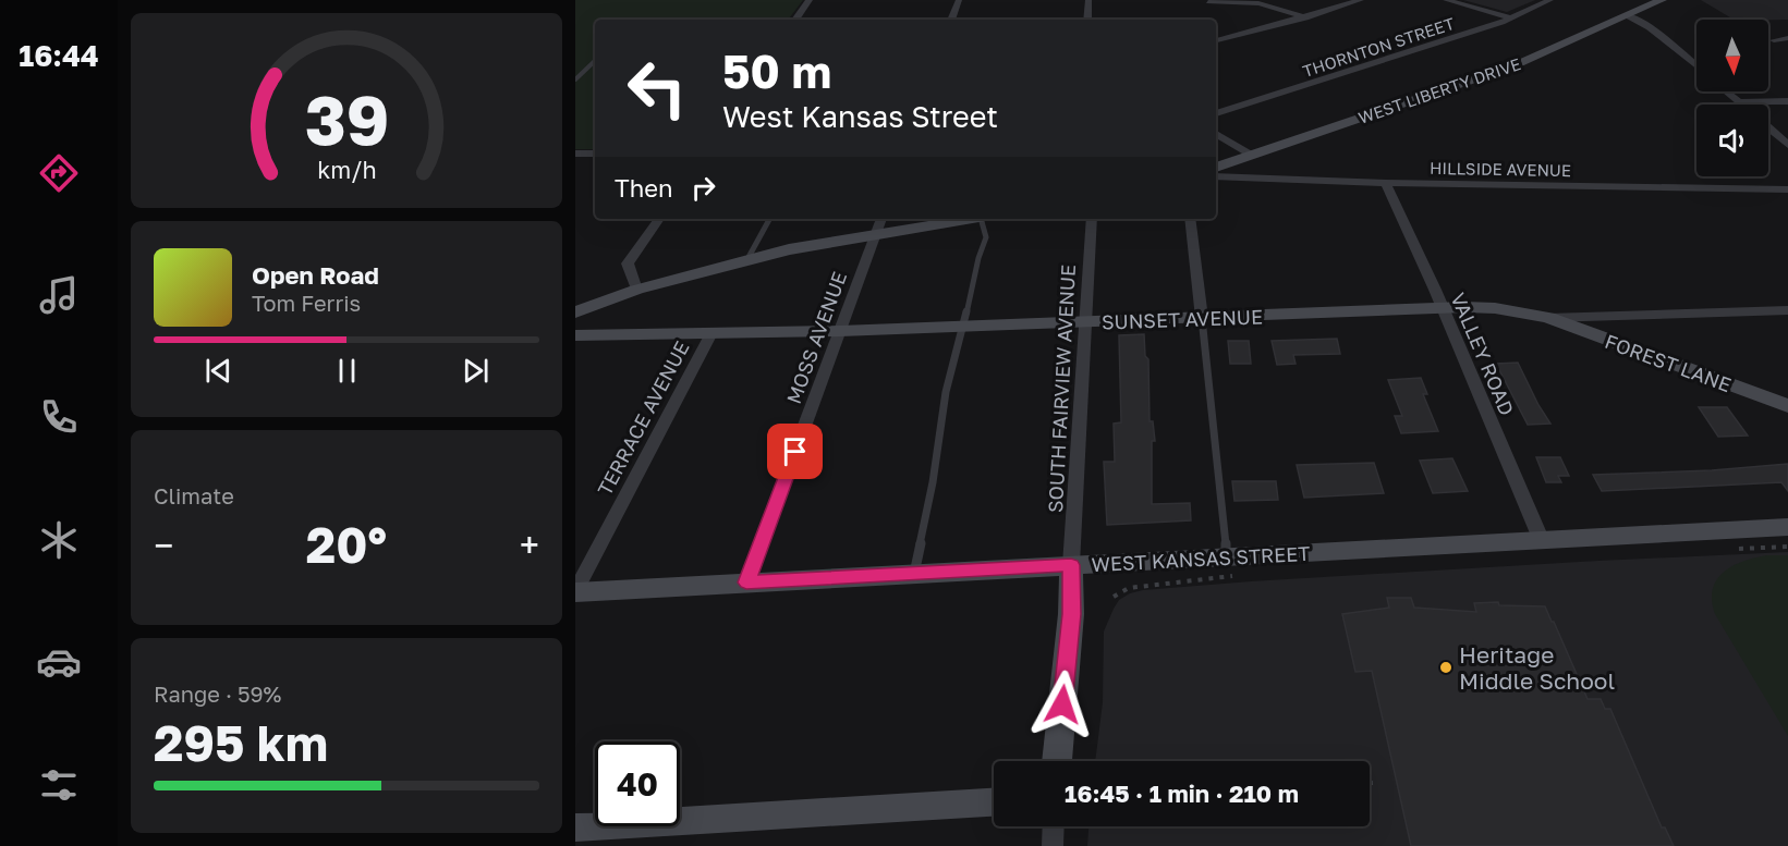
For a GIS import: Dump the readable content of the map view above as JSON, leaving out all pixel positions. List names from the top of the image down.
{
  "streets": {
    "main road": [
      "WEST LIBERTY DRIVE",
      "SUNSET AVENUE",
      "FOREST LANE",
      "WEST KANSAS STREET"
    ],
    "street": [
      "THORNTON STREET",
      "HILLSIDE AVENUE",
      "MOSS AVENUE",
      "VALLEY ROAD",
      "SOUTH FAIRVIEW AVENUE",
      "TERRACE AVENUE"
    ]
  },
  "crossings": [
    ["HILLSIDE AVENUE", "VALLEY ROAD"],
    ["SUNSET AVENUE", "MOSS AVENUE"],
    ["SUNSET AVENUE", "VALLEY ROAD"],
    ["SUNSET AVENUE", "FOREST LANE"],
    ["SUNSET AVENUE", "SOUTH FAIRVIEW AVENUE"],
    ["SUNSET AVENUE", "TERRACE AVENUE"],
    ["MOSS AVENUE", "WEST KANSAS STREET"],
    ["VALLEY ROAD", "WEST KANSAS STREET"],
    ["SOUTH FAIRVIEW AVENUE", "WEST KANSAS STREET"],
    ["TERRACE AVENUE", "WEST KANSAS STREET"]
  ],
  "places": ["Heritage Middle School"],
  "north": "bottom",
  "page": {
    "tabs": "16:44",
    "turn": ["50 m", "West Kansas Street"],
    "then": "Then",
    "song": ["Open Road", "Tom Ferris"],
    "tile": [
      "Climate",
      ["Range · 59%", "295 km"]
    ],
    "heat": ["−", "20°", "+"],
    "limit": "40",
    "trip": "16:45 · 1 min · 210 m",
    "gauge": ["39", "km/h"]
  }
}
